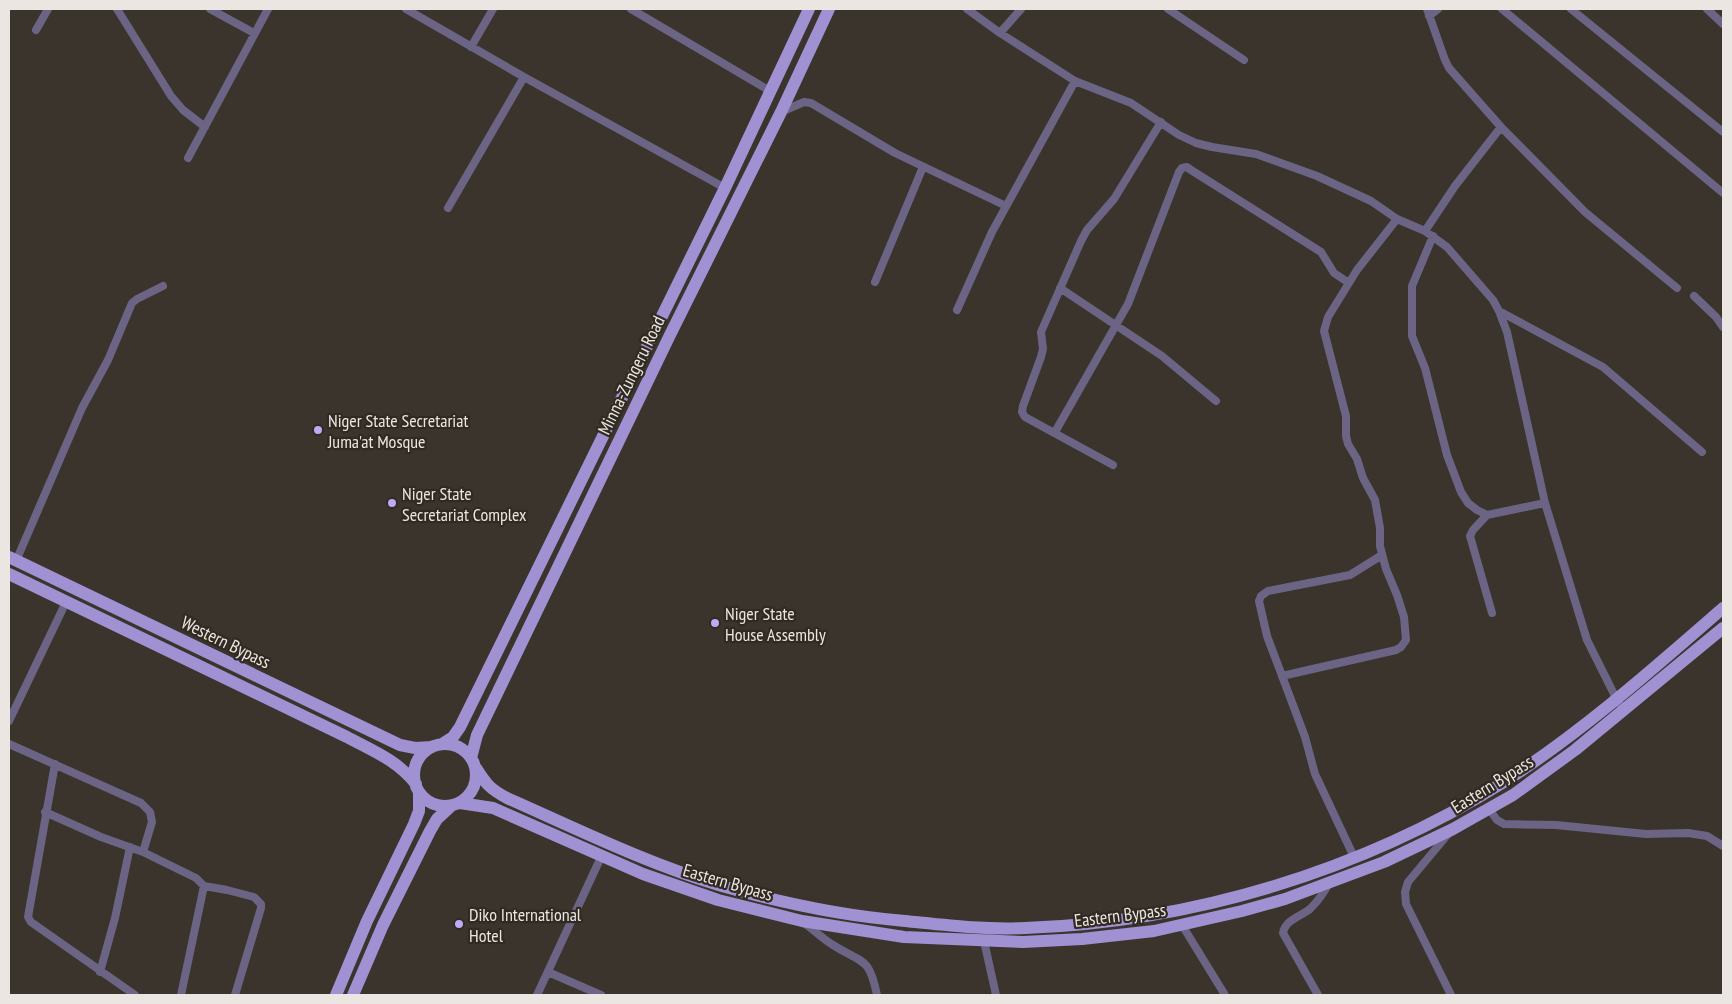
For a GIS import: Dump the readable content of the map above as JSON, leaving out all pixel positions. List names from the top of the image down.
{
  "streets": {
    "main road": ["Minna-Zungeru Road", "Western Bypass", "Eastern Bypass"]
  },
  "crossings": [
    ["Minna-Zungeru Road", "Western Bypass"],
    ["Minna-Zungeru Road", "Eastern Bypass"],
    ["Western Bypass", "Eastern Bypass"]
  ],
  "places": [
    "Niger State Secretariat Juma'at Mosque",
    "Niger State Secretariat Complex",
    "Niger State House Assembly",
    "Diko International Hotel"
  ]
}
